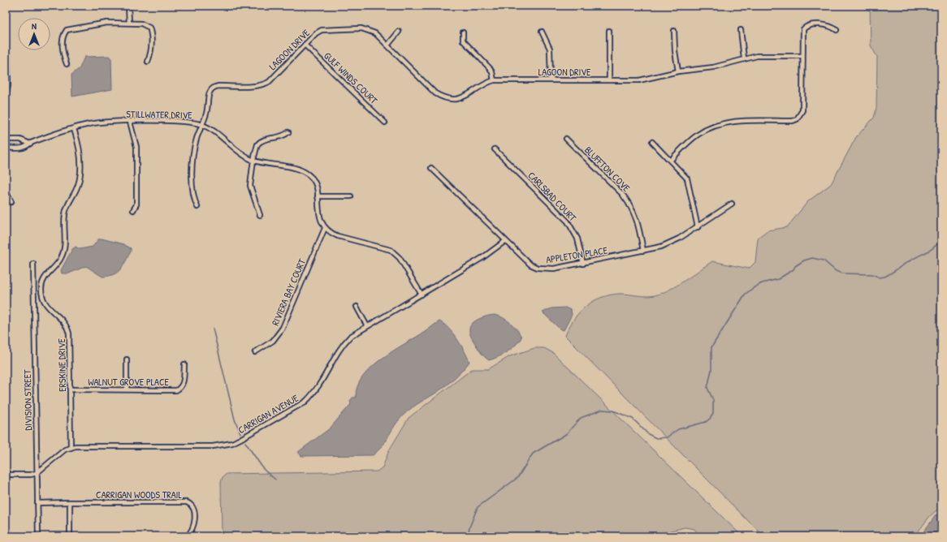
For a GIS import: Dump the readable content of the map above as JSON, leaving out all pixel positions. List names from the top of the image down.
{
  "streets": {
    "street": [
      "LAGOON DRIVE",
      "GULF WINDS COURT",
      "STILLWATER DRIVE",
      "BLUFFTON COVE",
      "CARLSBAD COURT",
      "APPLETON PLACE",
      "RIVIERA BAY COURT",
      "ERSKINE DRIVE",
      "WALNUT GROVE PLACE",
      "DIVISION STREET",
      "CARRIGAN AVENUE",
      "CARRIGAN WOODS TRAIL"
    ]
  },
  "crossings": [
    ["LAGOON DRIVE", "GULF WINDS COURT"],
    ["LAGOON DRIVE", "STILLWATER DRIVE"],
    ["STILLWATER DRIVE", "RIVIERA BAY COURT"],
    ["STILLWATER DRIVE", "ERSKINE DRIVE"],
    ["BLUFFTON COVE", "APPLETON PLACE"],
    ["CARLSBAD COURT", "APPLETON PLACE"],
    ["APPLETON PLACE", "CARRIGAN AVENUE"],
    ["ERSKINE DRIVE", "WALNUT GROVE PLACE"],
    ["ERSKINE DRIVE", "CARRIGAN AVENUE"],
    ["DIVISION STREET", "CARRIGAN AVENUE"],
    ["DIVISION STREET", "CARRIGAN WOODS TRAIL"]
  ],
  "north": "top"
}
